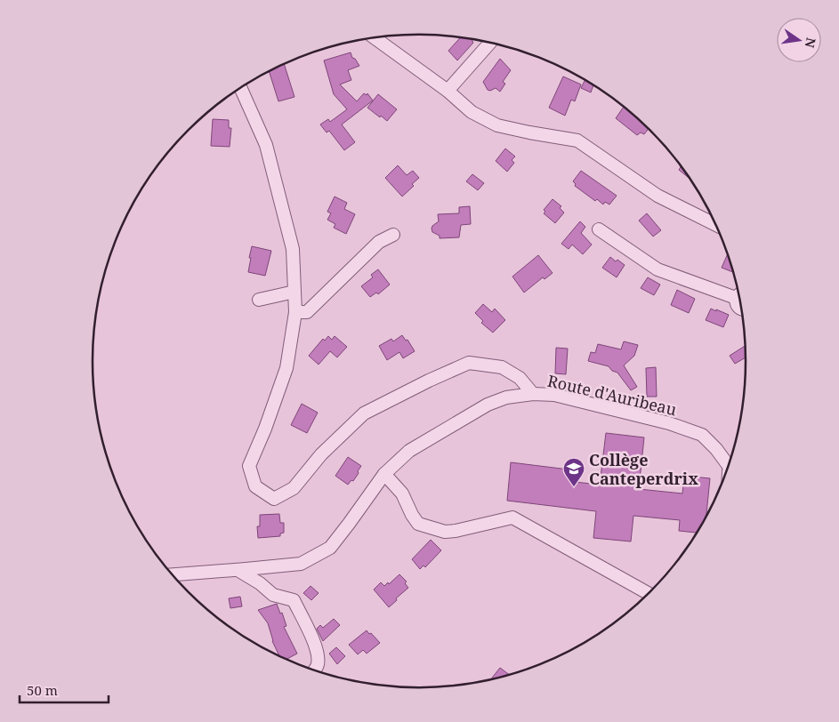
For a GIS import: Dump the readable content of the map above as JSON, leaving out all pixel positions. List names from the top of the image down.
{
  "streets": {
    "street": ["Route d'Auribeau"]
  },
  "places": {
    "school or university": ["Collège Canteperdrix"]
  },
  "scale_bar": "50 m",
  "north": "right"
}
